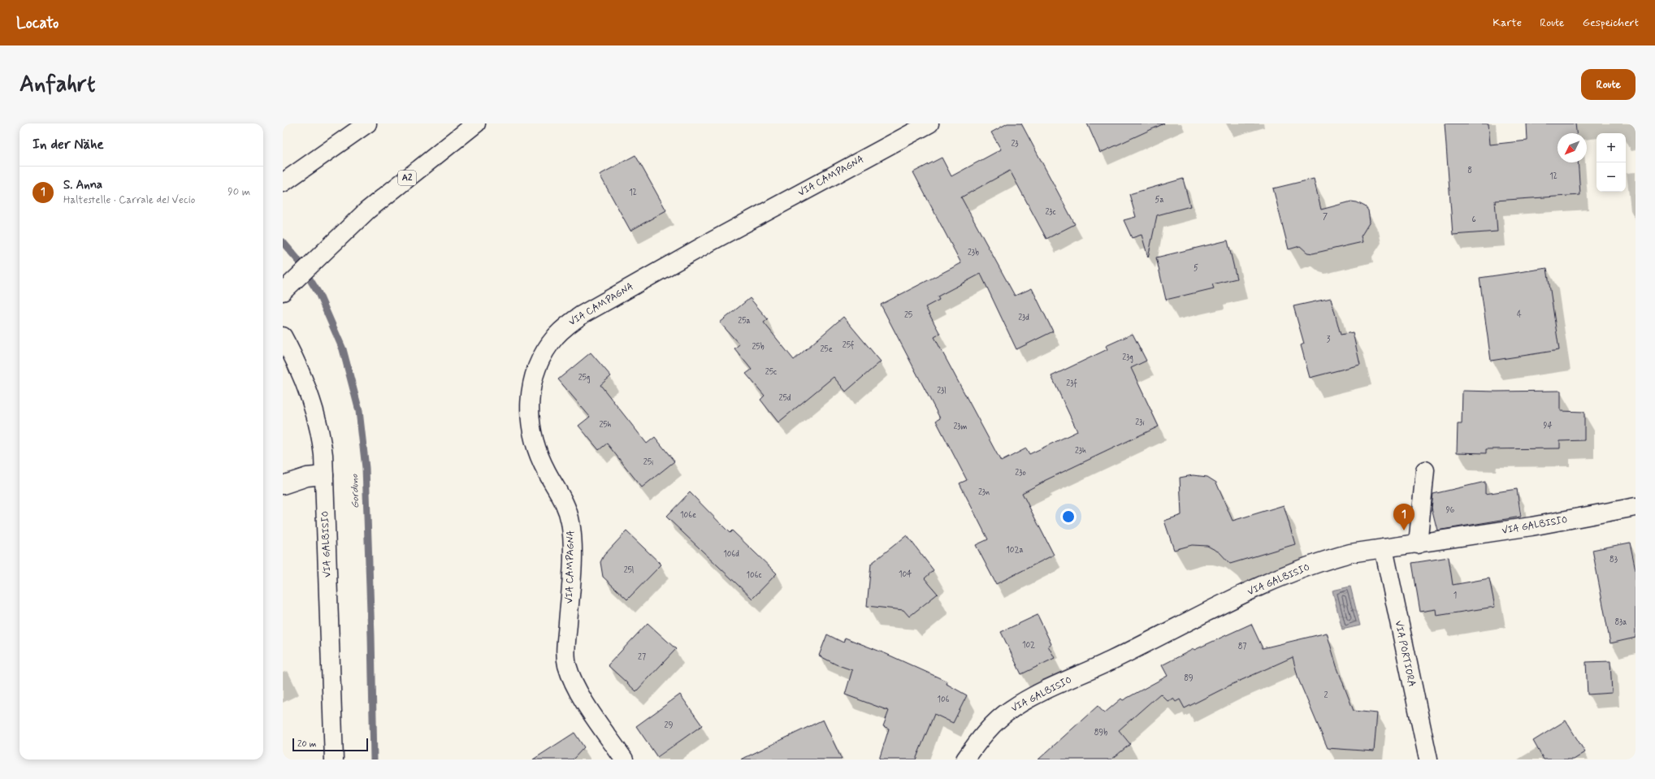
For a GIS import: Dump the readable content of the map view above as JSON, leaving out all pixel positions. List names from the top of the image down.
{
  "streets": {
    "main road": [
      "VIA CAMPAGNA",
      "A2",
      "VIA GALBISIO",
      "VIA PORTIORA"
    ]
  },
  "crossings": [
    ["VIA GALBISIO", "VIA PORTIORA"]
  ],
  "water": ["Gorduno"],
  "house_numbers": [
    "23",
    "8",
    "12",
    "12",
    "5a",
    "23c",
    "7",
    "6",
    "23b",
    "5",
    "4",
    "25",
    "23d",
    "25a",
    "3",
    "25f",
    "25b",
    "25e",
    "23g",
    "25c",
    "25g",
    "23f",
    "23l",
    "25d",
    "23i",
    "25h",
    "94",
    "23m",
    "23h",
    "25i",
    "23o",
    "23n",
    "96",
    "106e",
    "102a",
    "106d",
    "83",
    "25l",
    "104",
    "106c",
    "1",
    "83a",
    "102",
    "87",
    "27",
    "89",
    "2",
    "106",
    "29",
    "89b"
  ],
  "scale_bar": "20 m",
  "north": "bottom left",
  "page": {
    "header": "Locato",
    "nav": ["Karte", "Route", "Gespeichert"],
    "buttons": "Route",
    "title": "Anfahrt",
    "heading": "In der Nähe",
    "map_buttons": ["+", "−"],
    "list": [
      {
        "mark": "1",
        "name": "S. Anna",
        "note": "Haltestelle · Carrale del Vecio",
        "value": "90 m"
      }
    ],
    "pins": "1",
    "scale": "20 m"
  }
}
